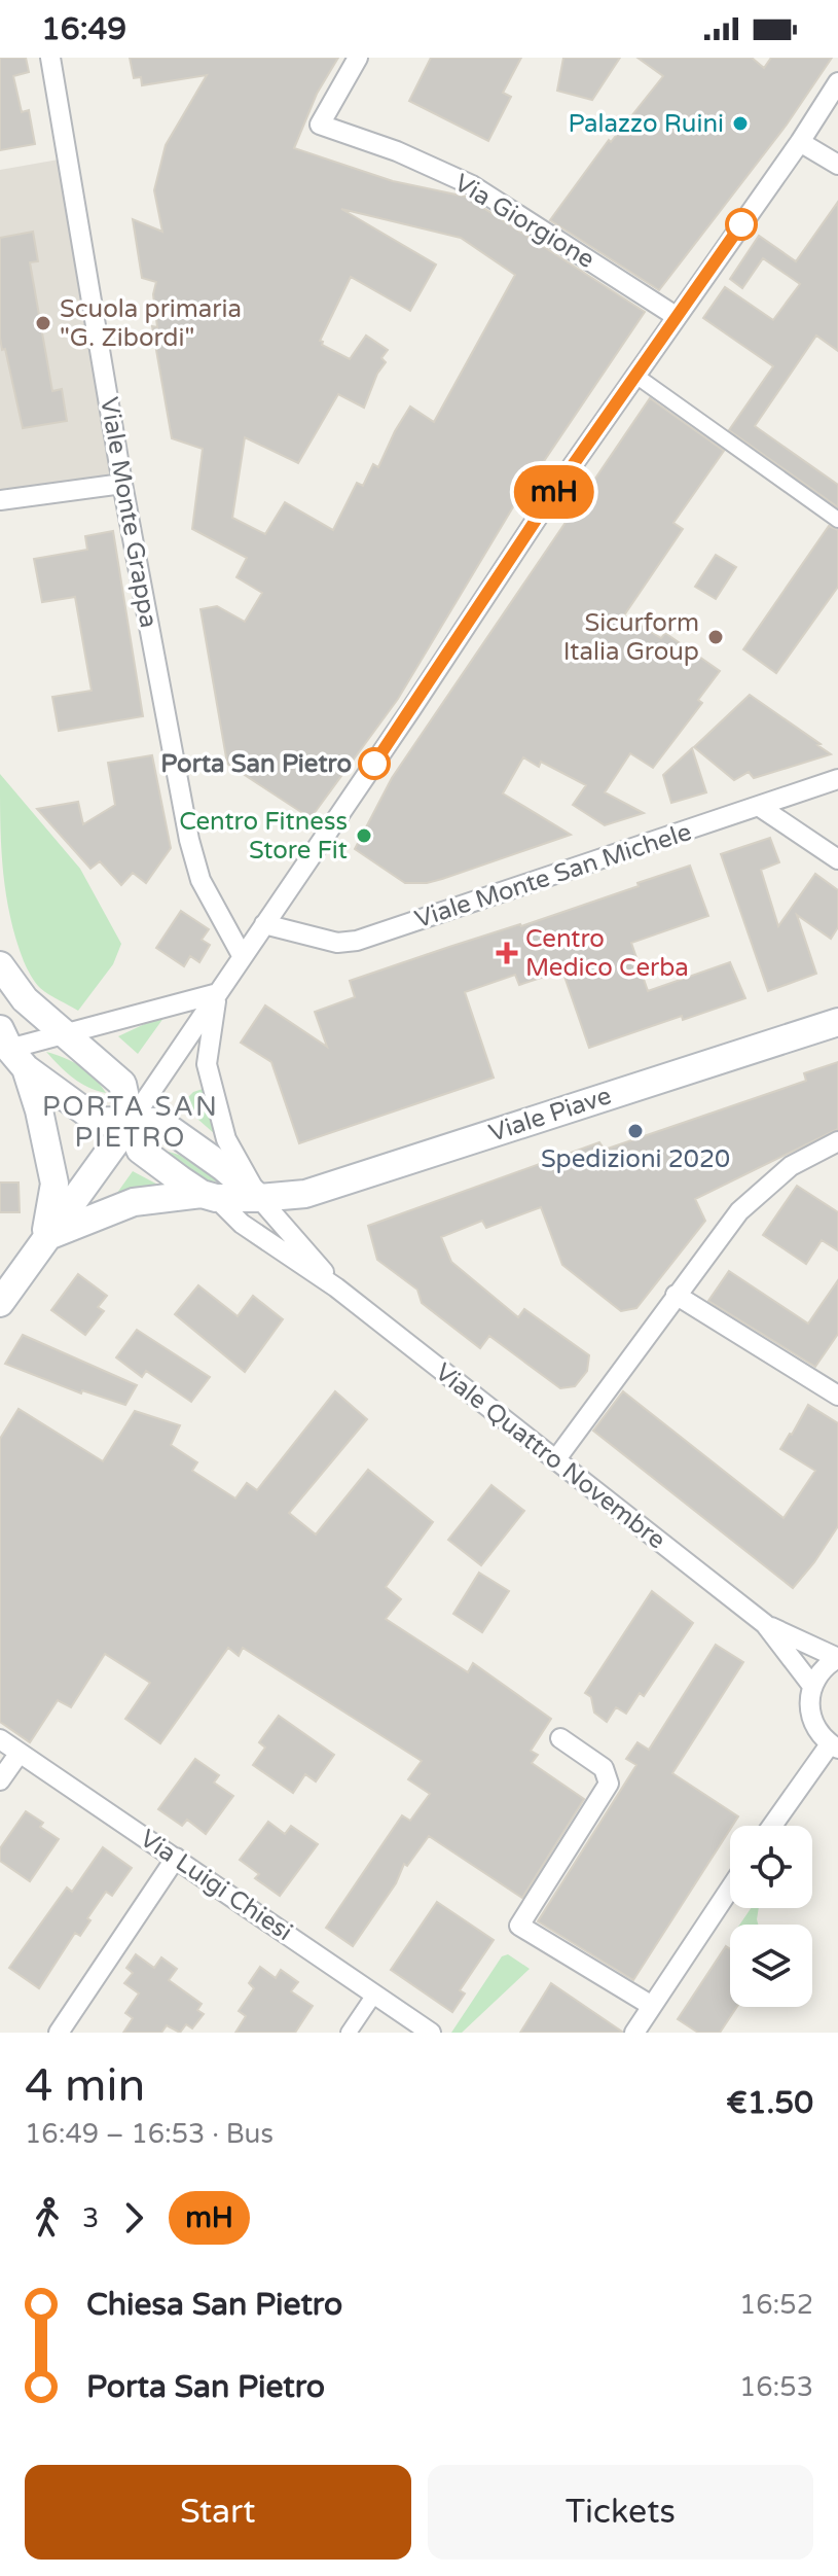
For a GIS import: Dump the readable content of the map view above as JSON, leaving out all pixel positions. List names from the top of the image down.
{
  "streets": {
    "main road": ["Viale Piave"],
    "street": [
      "Via Giorgione",
      "Viale Monte Grappa",
      "Viale Monte San Michele",
      "Viale Quattro Novembre",
      "Via Luigi Chiesi"
    ]
  },
  "crossings": [
    ["Viale Piave", "Viale Quattro Novembre"]
  ],
  "districts": ["PORTA SAN PIETRO"],
  "places": {
    "other": [
      "Palazzo Ruini",
      "Scuola primaria \"G. Zibordi\"",
      "Sicurform Italia Group",
      "Porta San Pietro",
      "Centro Fitness Store Fit",
      "Spedizioni 2020"
    ],
    "health": ["Centro Medico Cerba"]
  },
  "lines": ["bus line mH"],
  "page": {
    "status": "16:49",
    "on_map": "mH",
    "heading": ["4 min", "16:49 – 16:53 · Bus", "€1.50"],
    "legs": ["3", "mH"],
    "list": [
      {
        "name": "Chiesa San Pietro",
        "value": "16:52"
      },
      {
        "name": "Porta San Pietro",
        "value": "16:53"
      }
    ],
    "buttons": ["Start", "Tickets"]
  }
}
